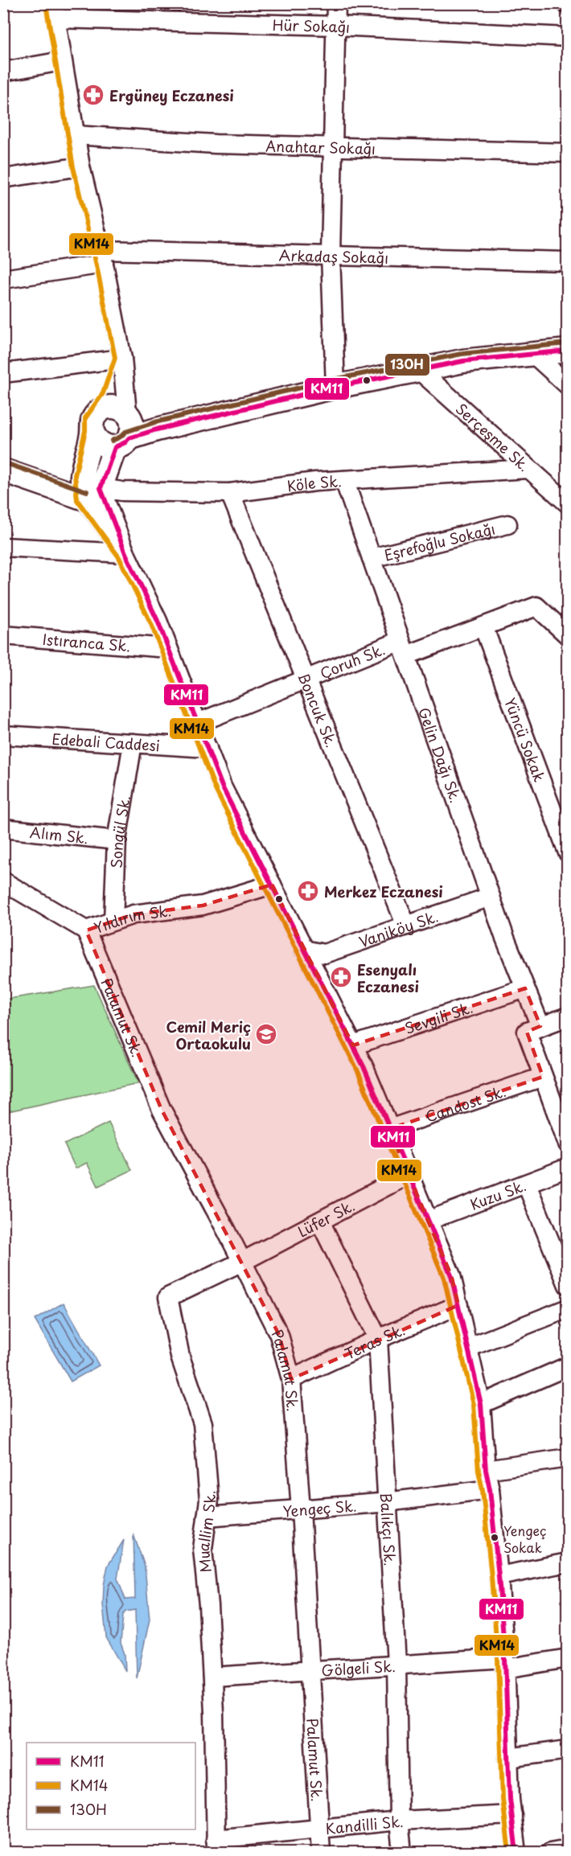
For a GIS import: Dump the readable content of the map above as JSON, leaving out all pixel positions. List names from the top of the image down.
{
  "streets": {
    "street": [
      "Hür Sokağı",
      "Anahtar Sokağı",
      "Arkadaş Sokağı",
      "Serçeşme Sk.",
      "Köle Sk.",
      "Eşrefoğlu Sokağı",
      "Istıranca Sk.",
      "Çoruh Sk.",
      "Boncuk Sk.",
      "Yüncü Sokak",
      "Edebali Caddesi",
      "Gelin Dağı Sk.",
      "Songül Sk.",
      "Alım Sk.",
      "Yıldırım Sk.",
      "Vaniköy Sk.",
      "Palamut Sk.",
      "Sevgili Sk.",
      "Candost Sk.",
      "Kuzu Sk.",
      "Lüfer Sk.",
      "Teras Sk.",
      "Yengeç Sk.",
      "Balıkçı Sk.",
      "Muallim Sk.",
      "Gölgeli Sk.",
      "Kandilli Sk."
    ]
  },
  "crossings": [
    ["Serçeşme Sk.", "Köle Sk."],
    ["Köle Sk.", "Boncuk Sk."],
    ["Köle Sk.", "Gelin Dağı Sk."],
    ["Eşrefoğlu Sokağı", "Gelin Dağı Sk."],
    ["Çoruh Sk.", "Boncuk Sk."],
    ["Çoruh Sk.", "Yüncü Sokak"],
    ["Çoruh Sk.", "Gelin Dağı Sk."],
    ["Boncuk Sk.", "Vaniköy Sk."],
    ["Edebali Caddesi", "Songül Sk."],
    ["Gelin Dağı Sk.", "Vaniköy Sk."],
    ["Gelin Dağı Sk.", "Sevgili Sk."],
    ["Songül Sk.", "Alım Sk."],
    ["Songül Sk.", "Yıldırım Sk."],
    ["Yıldırım Sk.", "Palamut Sk."],
    ["Palamut Sk.", "Lüfer Sk."],
    ["Palamut Sk.", "Teras Sk."],
    ["Palamut Sk.", "Yengeç Sk."],
    ["Palamut Sk.", "Muallim Sk."],
    ["Palamut Sk.", "Gölgeli Sk."],
    ["Palamut Sk.", "Kandilli Sk."],
    ["Lüfer Sk.", "Balıkçı Sk."],
    ["Lüfer Sk.", "Muallim Sk."],
    ["Teras Sk.", "Balıkçı Sk."],
    ["Yengeç Sk.", "Balıkçı Sk."],
    ["Yengeç Sk.", "Muallim Sk."],
    ["Balıkçı Sk.", "Gölgeli Sk."],
    ["Balıkçı Sk.", "Kandilli Sk."],
    ["Muallim Sk.", "Gölgeli Sk."],
    ["Muallim Sk.", "Kandilli Sk."]
  ],
  "places": {
    "pharmacy": ["Ergüney Eczanesi", "Merkez Eczanesi", "Esenyalı Eczanesi"],
    "school or university": ["Cemil Meriç Ortaokulu"],
    "other": ["Yengeç Sokak"]
  },
  "lines": ["transit line KM14", "transit line 130H", "transit line KM11"],
  "legend": ["KM11", "KM14", "130H"]
}
